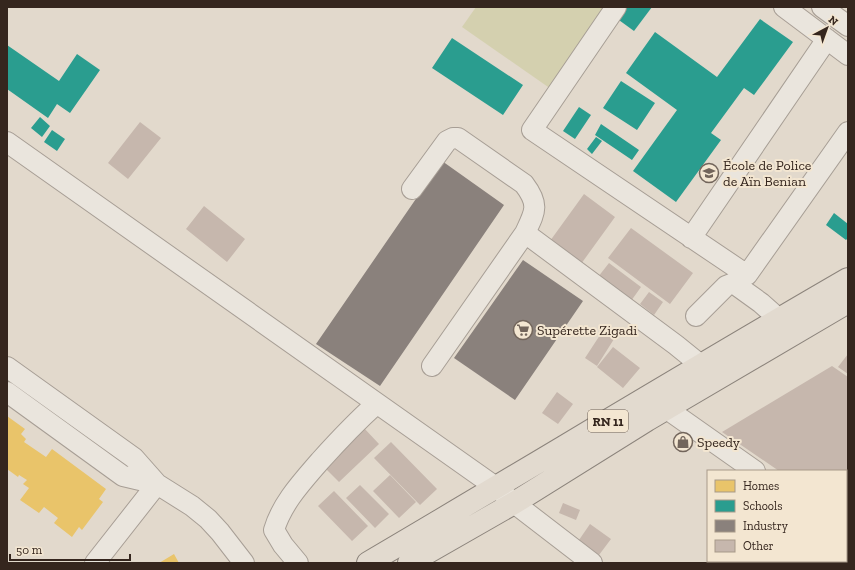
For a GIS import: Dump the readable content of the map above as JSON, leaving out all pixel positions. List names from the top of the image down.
{
  "streets": {
    "main road": ["RN 11"]
  },
  "places": {
    "school or university": ["École de Police de Aïn Benian"],
    "supermarket": ["Supérette Zigadi"],
    "shop": ["Speedy"]
  },
  "legend": [
    "Homes",
    "Schools",
    "Industry",
    "Other"
  ],
  "scale_bar": "50 m",
  "north": "top right"
}
